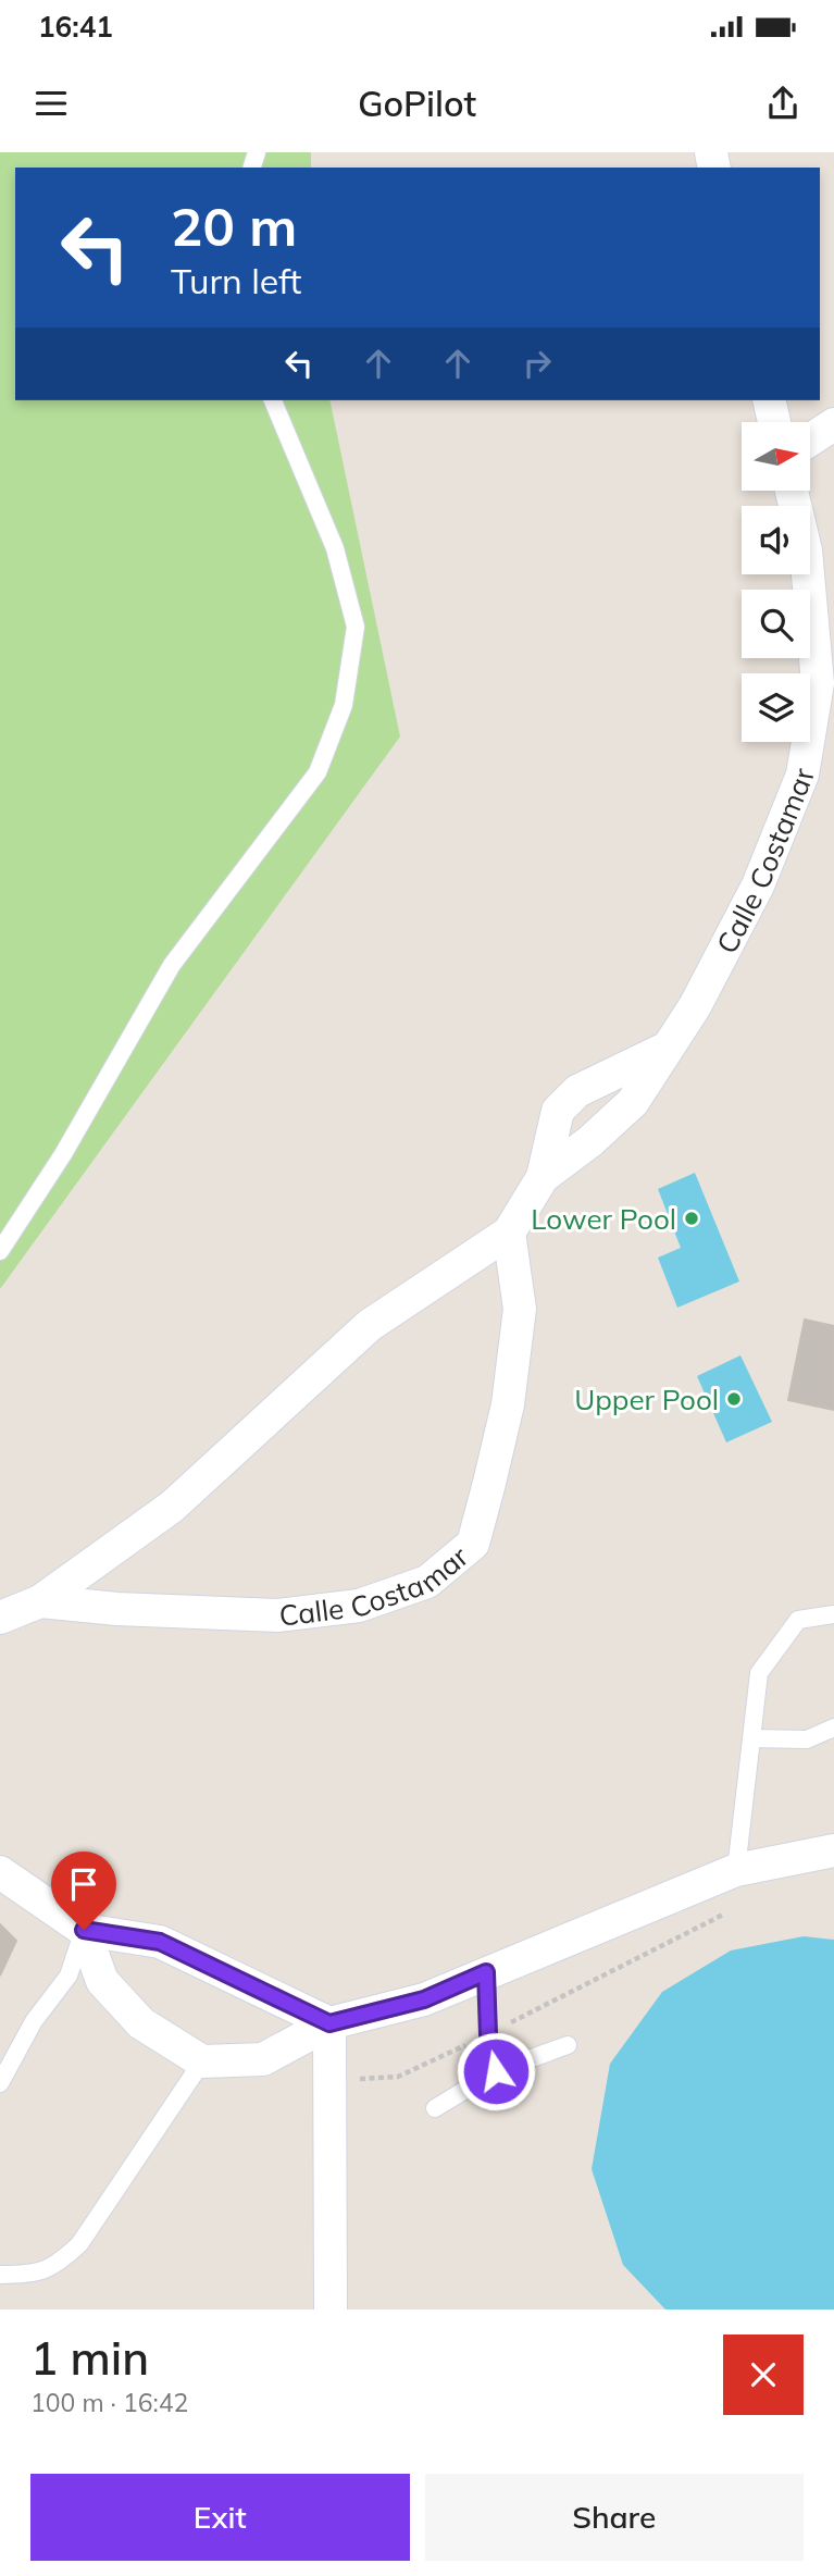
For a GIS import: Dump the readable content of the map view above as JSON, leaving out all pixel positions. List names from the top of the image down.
{
  "streets": {
    "street": ["Calle Costamar"]
  },
  "places": ["Lower Pool", "Upper Pool"],
  "north": "right",
  "page": {
    "status": "16:41",
    "header": "GoPilot",
    "turn": ["20 m", "Turn left"],
    "heading": ["1 min", "100 m · 16:42"],
    "buttons": ["Exit", "Share"]
  }
}
